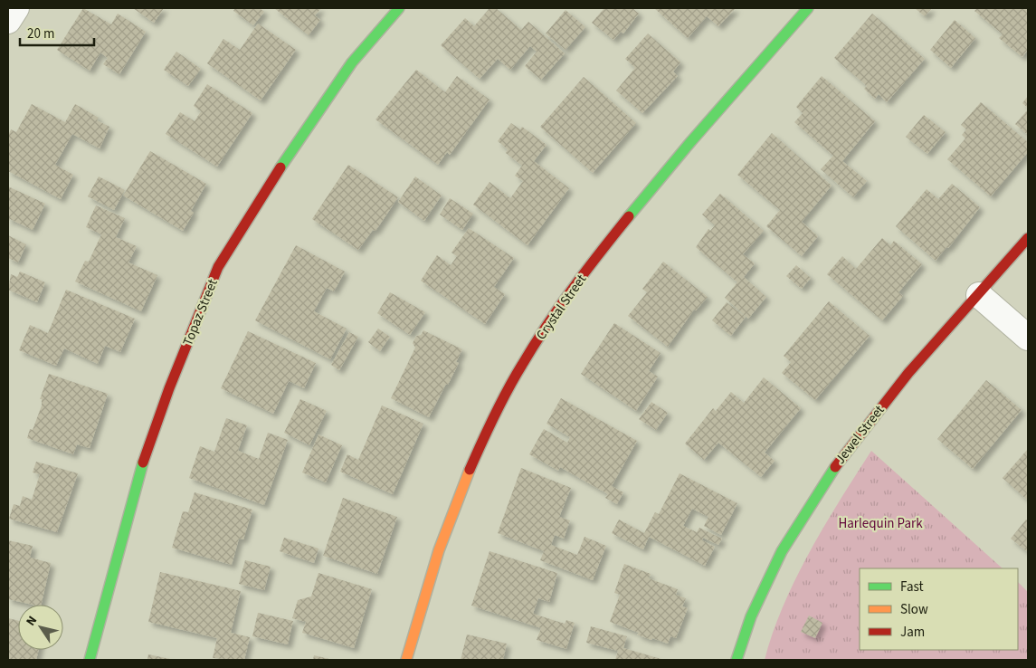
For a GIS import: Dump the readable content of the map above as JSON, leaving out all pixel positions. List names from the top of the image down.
{
  "streets": {
    "street": ["Crystal Street", "Topaz Street", "Jewel Street"]
  },
  "parks": ["Harlequin Park"],
  "legend": ["Fast", "Slow", "Jam"],
  "scale_bar": "20 m",
  "north": "top left"
}
